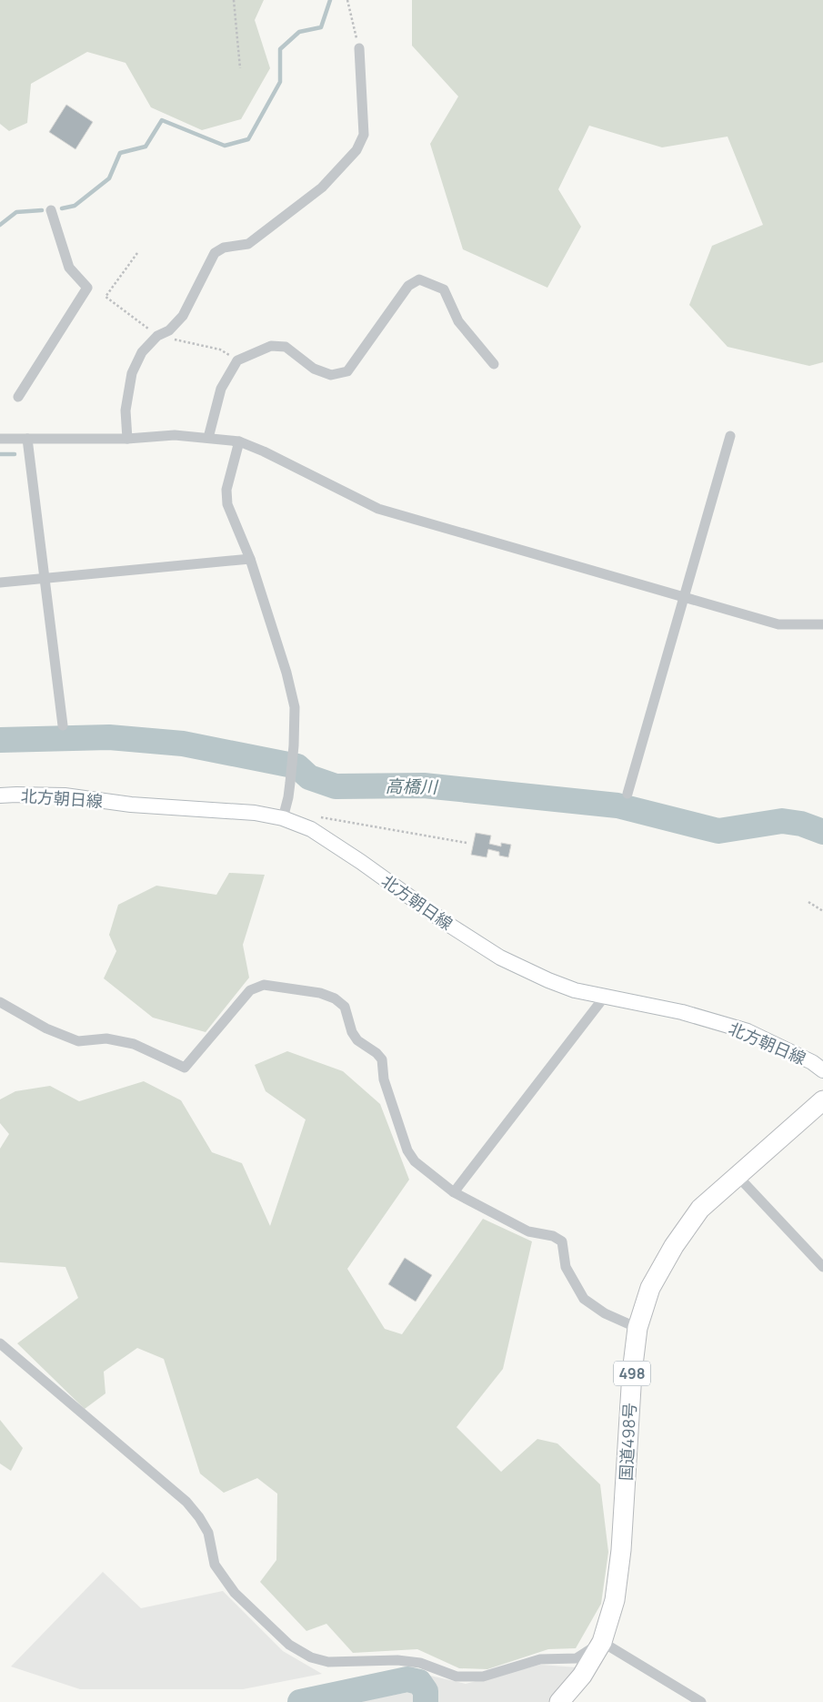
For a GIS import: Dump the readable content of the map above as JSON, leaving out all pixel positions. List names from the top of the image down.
{
  "streets": {
    "highway": ["498", "国道498号"],
    "main road": ["北方朝日線"]
  },
  "water": ["高橋川"]
}
